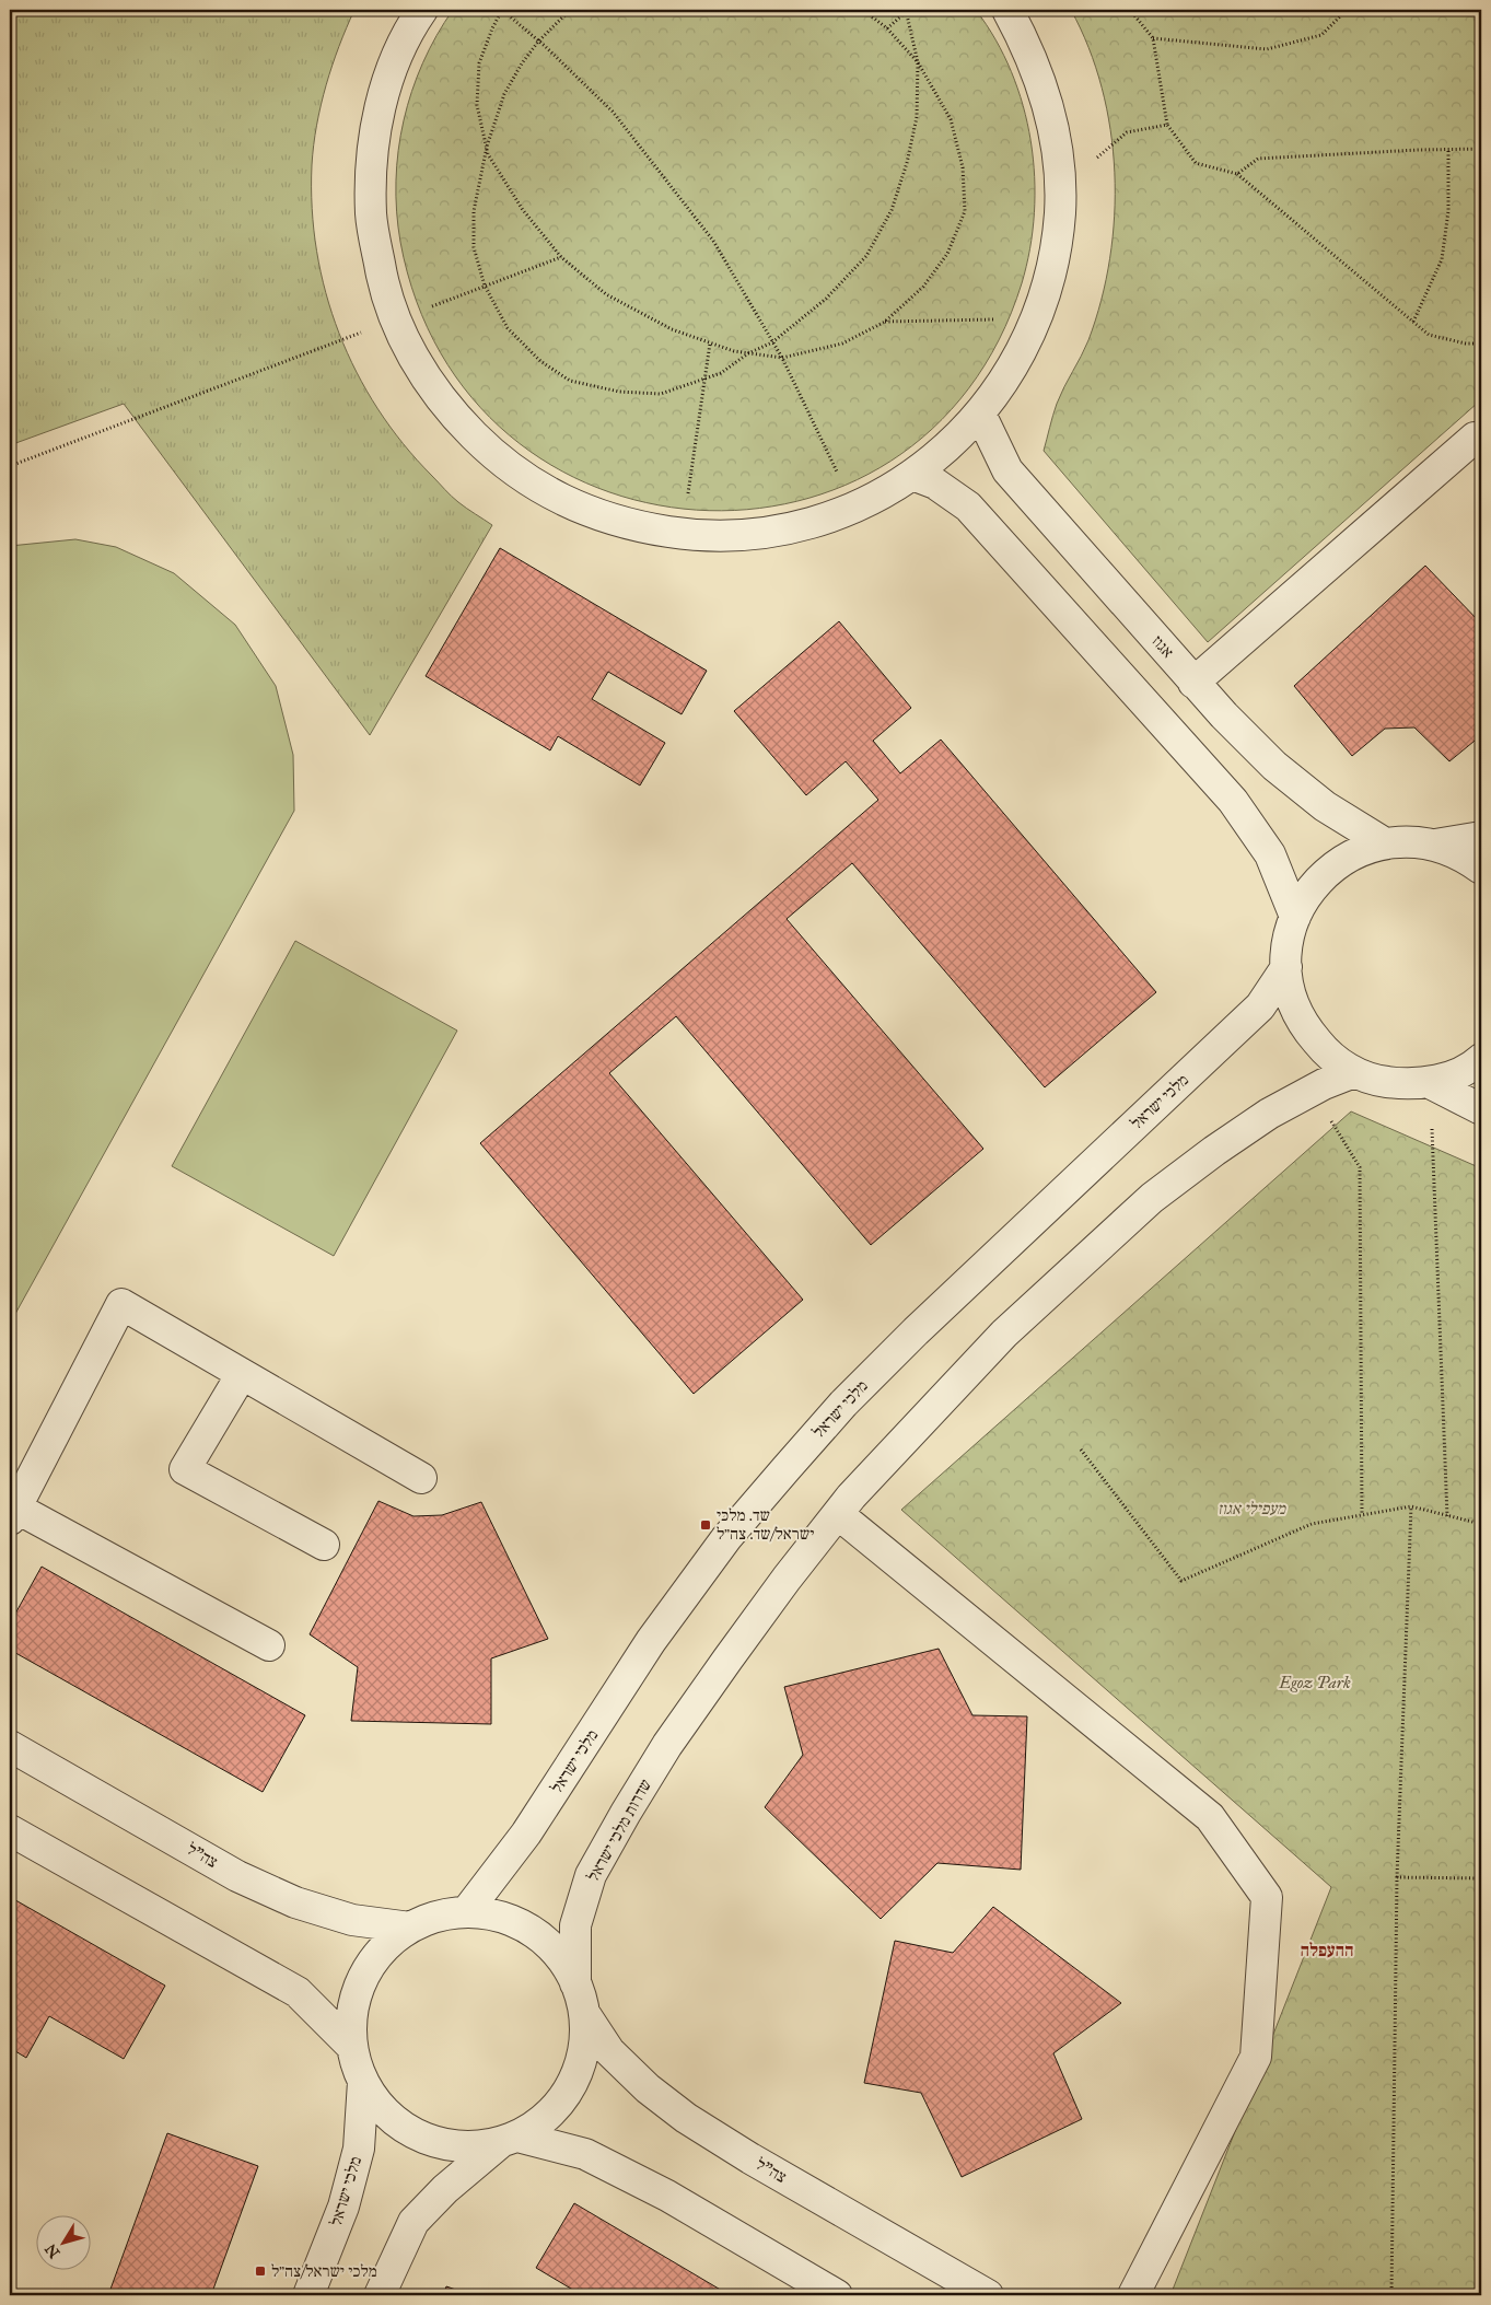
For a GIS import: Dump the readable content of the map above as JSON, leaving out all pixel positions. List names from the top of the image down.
{
  "streets": {
    "street": [
      "אגוז",
      "מלכי ישראל",
      "שדרות מלכי ישראל",
      "צה\"ל"
    ]
  },
  "districts": ["ההעפלה"],
  "parks": ["מעפילי אגוז", "Egoz Park"],
  "places": {
    "transit": ["שד. מלכי ישראל/שד. צה״ל", "מלכי ישראל/צה״ל"]
  },
  "north": "bottom left"
}
